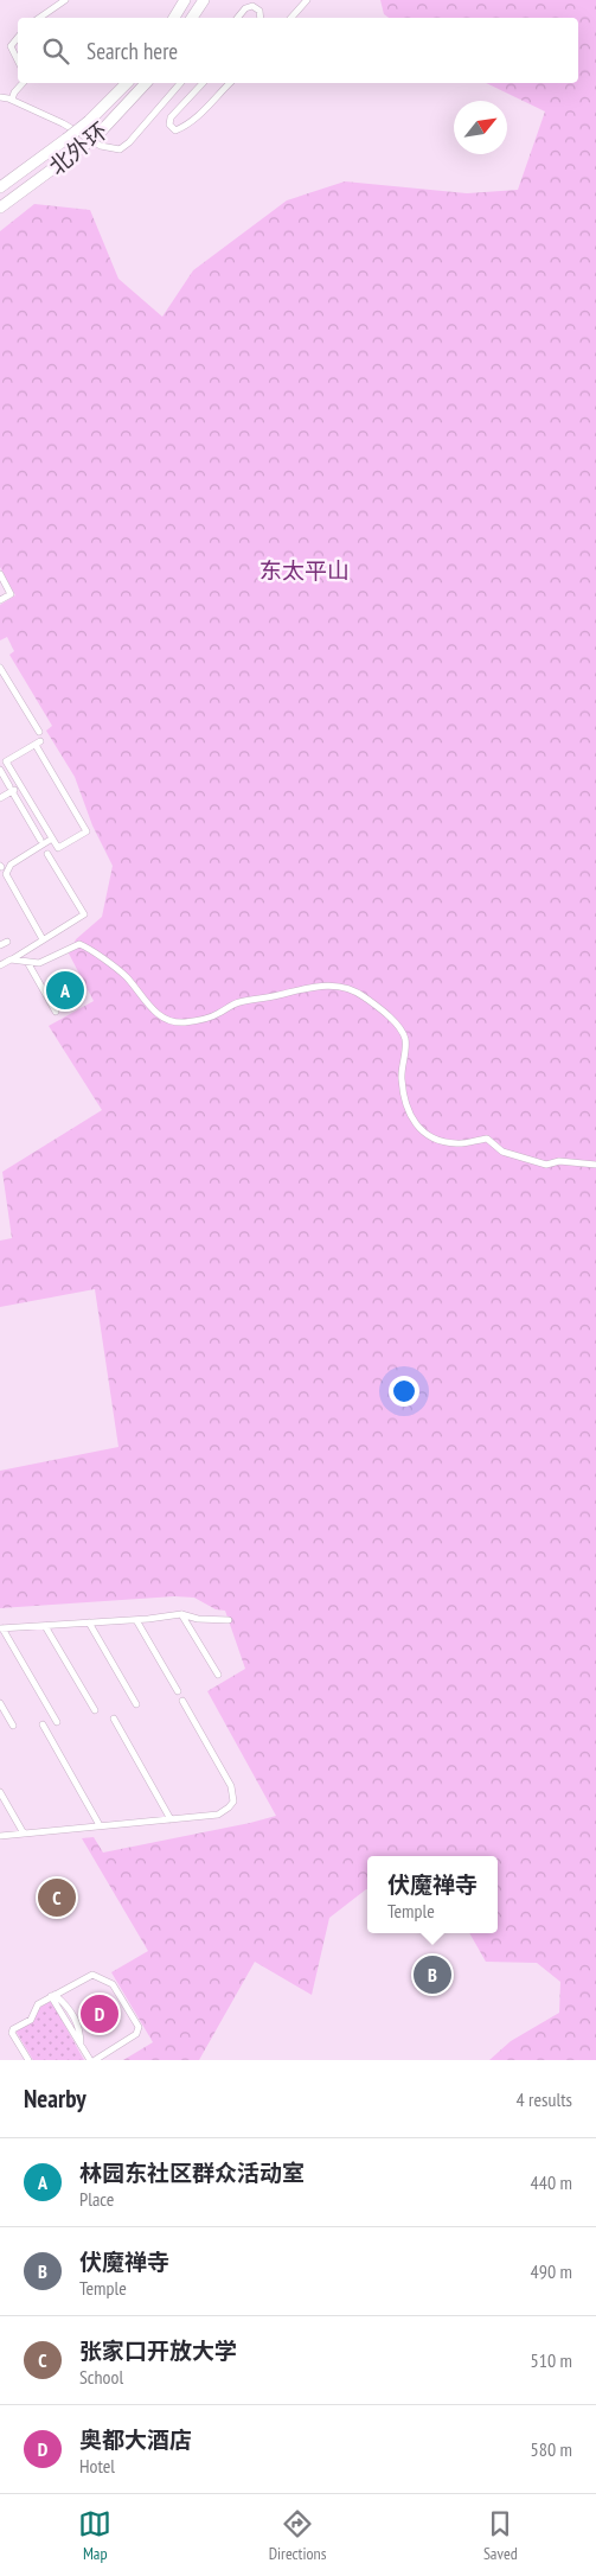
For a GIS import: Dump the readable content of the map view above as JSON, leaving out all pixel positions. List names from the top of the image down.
{
  "streets": {
    "highway": ["北外环"]
  },
  "parks": ["东太平山"],
  "north": "top right",
  "page": {
    "search": "Search here",
    "pins": [
      "A",
      "C",
      "B",
      "D"
    ],
    "popup": ["伏魔禅寺", "Temple"],
    "heading": ["Nearby", "4 results"],
    "list": [
      {
        "mark": "A",
        "name": "林园东社区群众活动室",
        "note": "Place",
        "value": "440 m"
      },
      {
        "mark": "B",
        "name": "伏魔禅寺",
        "note": "Temple",
        "value": "490 m"
      },
      {
        "mark": "C",
        "name": "张家口开放大学",
        "note": "School",
        "value": "510 m"
      },
      {
        "mark": "D",
        "name": "奥都大酒店",
        "note": "Hotel",
        "value": "580 m"
      }
    ],
    "nav": ["Map", "Directions", "Saved"]
  }
}
